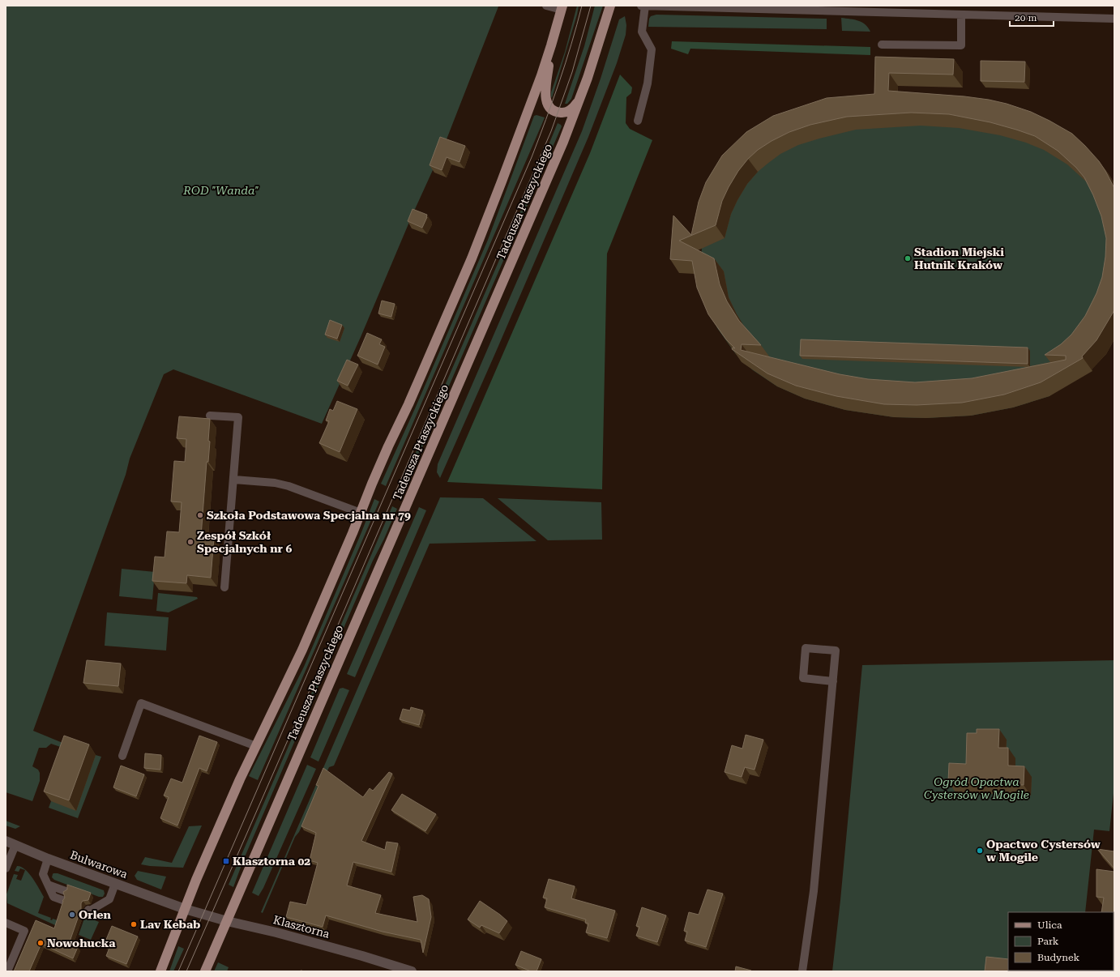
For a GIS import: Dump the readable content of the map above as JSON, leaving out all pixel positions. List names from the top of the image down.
{
  "streets": {
    "main road": ["Tadeusza Ptaszyckiego"],
    "street": ["Bulwarowa", "Klasztorna"]
  },
  "crossings": [
    ["Tadeusza Ptaszyckiego", "Klasztorna"],
    ["Bulwarowa", "Klasztorna"]
  ],
  "parks": ["ROD \"Wanda\"", "Ogród Opactwa Cystersów w Mogile"],
  "places": {
    "other": [
      "Stadion Miejski Hutnik Kraków",
      "Szkoła Podstawowa Specjalna nr 79",
      "Zespół Szkół Specjalnych nr 6",
      "Opactwo Cystersów w Mogile",
      "Orlen",
      "Lav Kebab",
      "Nowohucka"
    ],
    "transit": ["Klasztorna 02"]
  },
  "legend": ["Ulica", "Park", "Budynek"],
  "scale_bar": "20 m"
}
